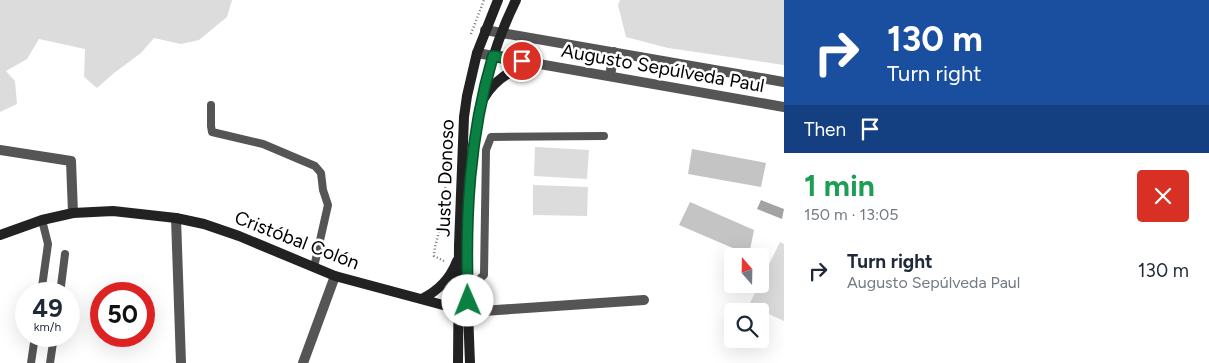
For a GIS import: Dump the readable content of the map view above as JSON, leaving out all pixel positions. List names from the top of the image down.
{
  "streets": {
    "main road": ["Justo Donoso", "Cristóbal Colón"],
    "street": ["Augusto Sepúlveda Paul"]
  },
  "crossings": [
    ["Augusto Sepúlveda Paul", "Justo Donoso"],
    ["Justo Donoso", "Cristóbal Colón"]
  ],
  "north": "top",
  "page": {
    "turn": ["130 m", "Turn right"],
    "then": "Then",
    "heading": ["1 min", "150 m · 13:05"],
    "list": [
      {
        "name": "Turn right",
        "note": "Augusto Sepúlveda Paul",
        "value": "130 m"
      }
    ],
    "speed": "49 km/h",
    "limit": "50"
  }
}
